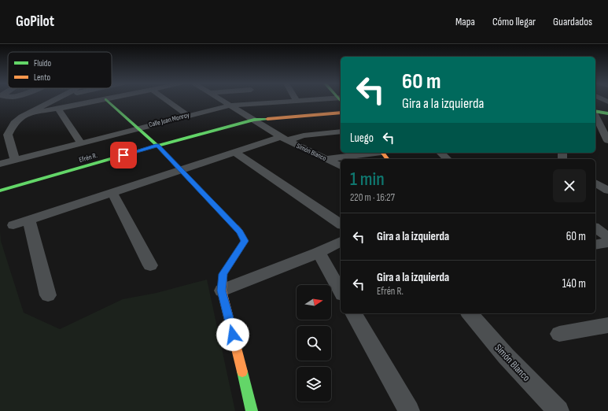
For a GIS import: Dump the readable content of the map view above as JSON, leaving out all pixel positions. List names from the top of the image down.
{
  "streets": {
    "street": ["Calle Juan Monroy", "Simón Blanco", "Efrén R."]
  },
  "crossings": [
    ["Calle Juan Monroy", "Simón Blanco"],
    ["Simón Blanco", "Efrén R."]
  ],
  "legend": ["Fluido", "Lento"],
  "north": "right",
  "page": {
    "header": "GoPilot",
    "nav": ["Mapa", "Cómo llegar", "Guardados"],
    "turn": ["60 m", "Gira a la izquierda"],
    "then": "Luego",
    "heading": ["1 min", "220 m · 16:27"],
    "list": [
      {
        "name": "Gira a la izquierda",
        "value": "60 m"
      },
      {
        "name": "Gira a la izquierda",
        "note": "Efrén R.",
        "value": "140 m"
      }
    ]
  }
}
